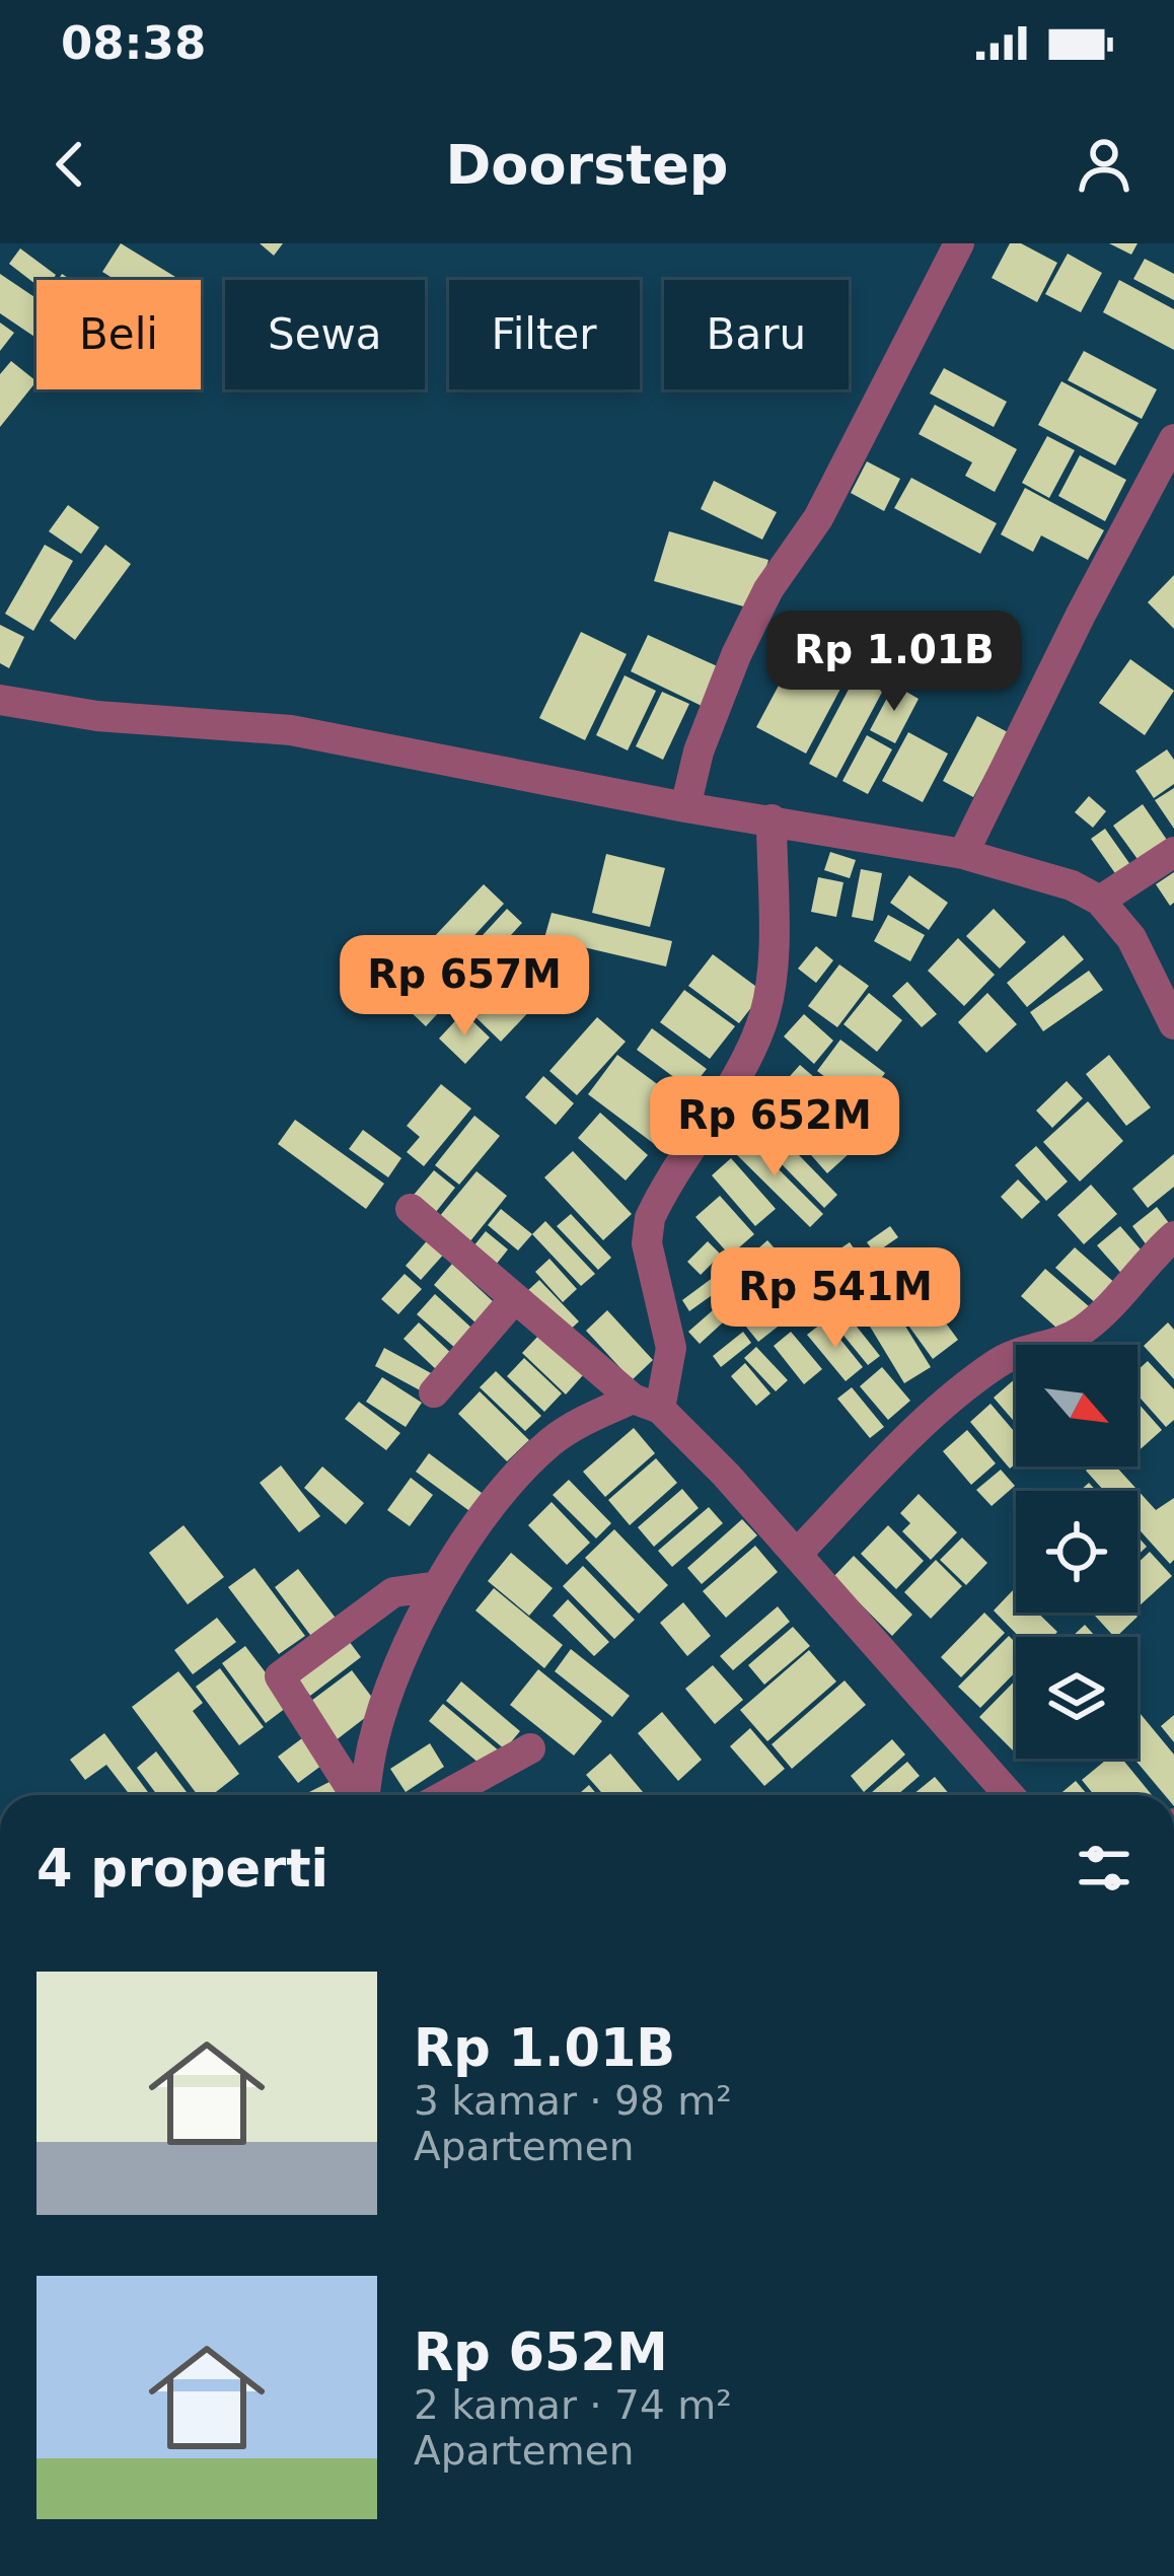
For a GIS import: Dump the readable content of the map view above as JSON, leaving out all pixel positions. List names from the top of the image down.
{
  "north": "bottom right",
  "page": {
    "status": "08:38",
    "header": "Doorstep",
    "chip": [
      "Beli",
      "Sewa",
      "Filter",
      "Baru"
    ],
    "price": [
      "Rp 1.01B",
      "Rp 657M",
      "Rp 652M",
      "Rp 541M"
    ],
    "heading": "4 properti",
    "list": [
      {
        "name": "Rp 1.01B",
        "note": "3 kamar · 98 m² · Apartemen"
      },
      {
        "name": "Rp 652M",
        "note": "2 kamar · 74 m² · Apartemen"
      }
    ]
  }
}
